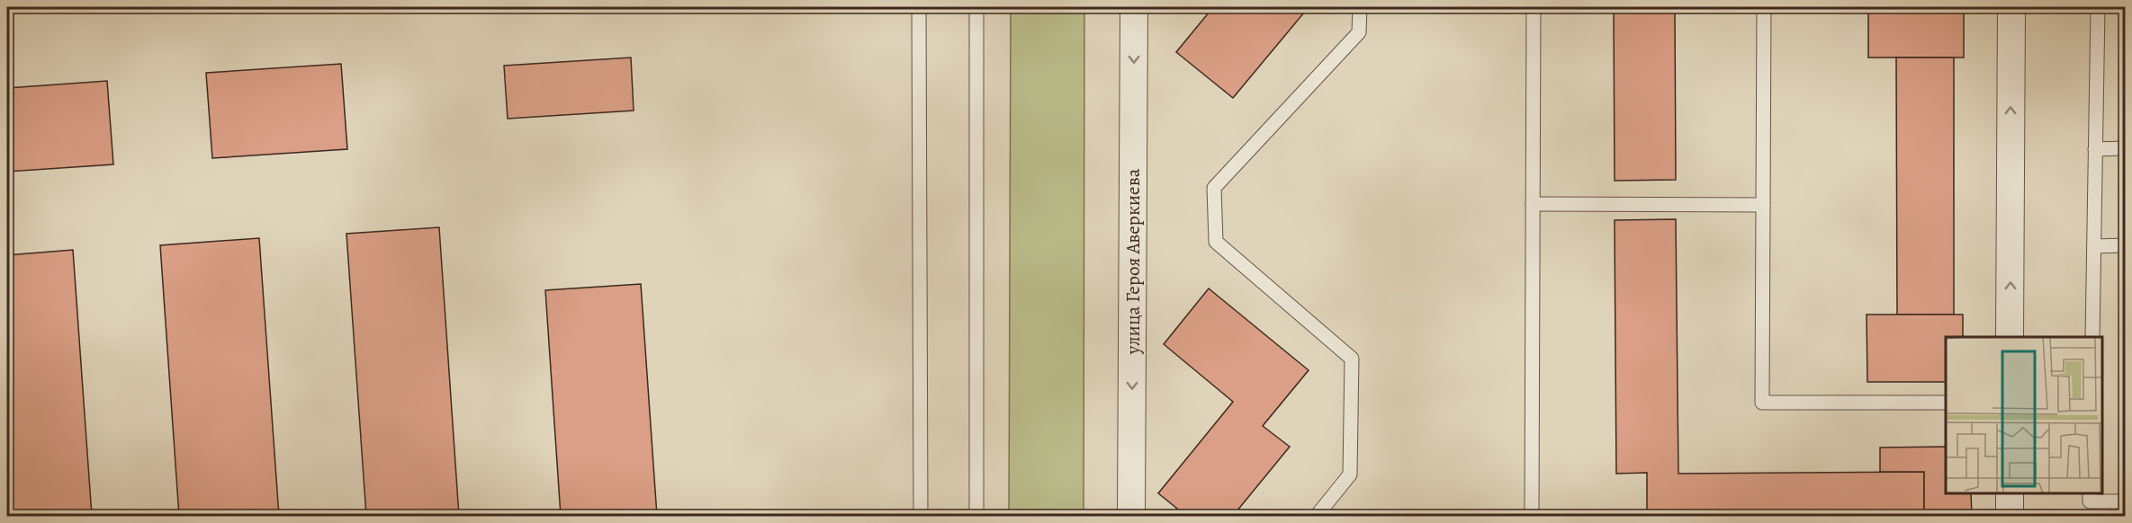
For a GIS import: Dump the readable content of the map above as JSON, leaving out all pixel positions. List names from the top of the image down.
{
  "streets": {
    "street": ["улица Героя Аверкиева"]
  },
  "one_way": ["улица Героя Аверкиева"]
}
